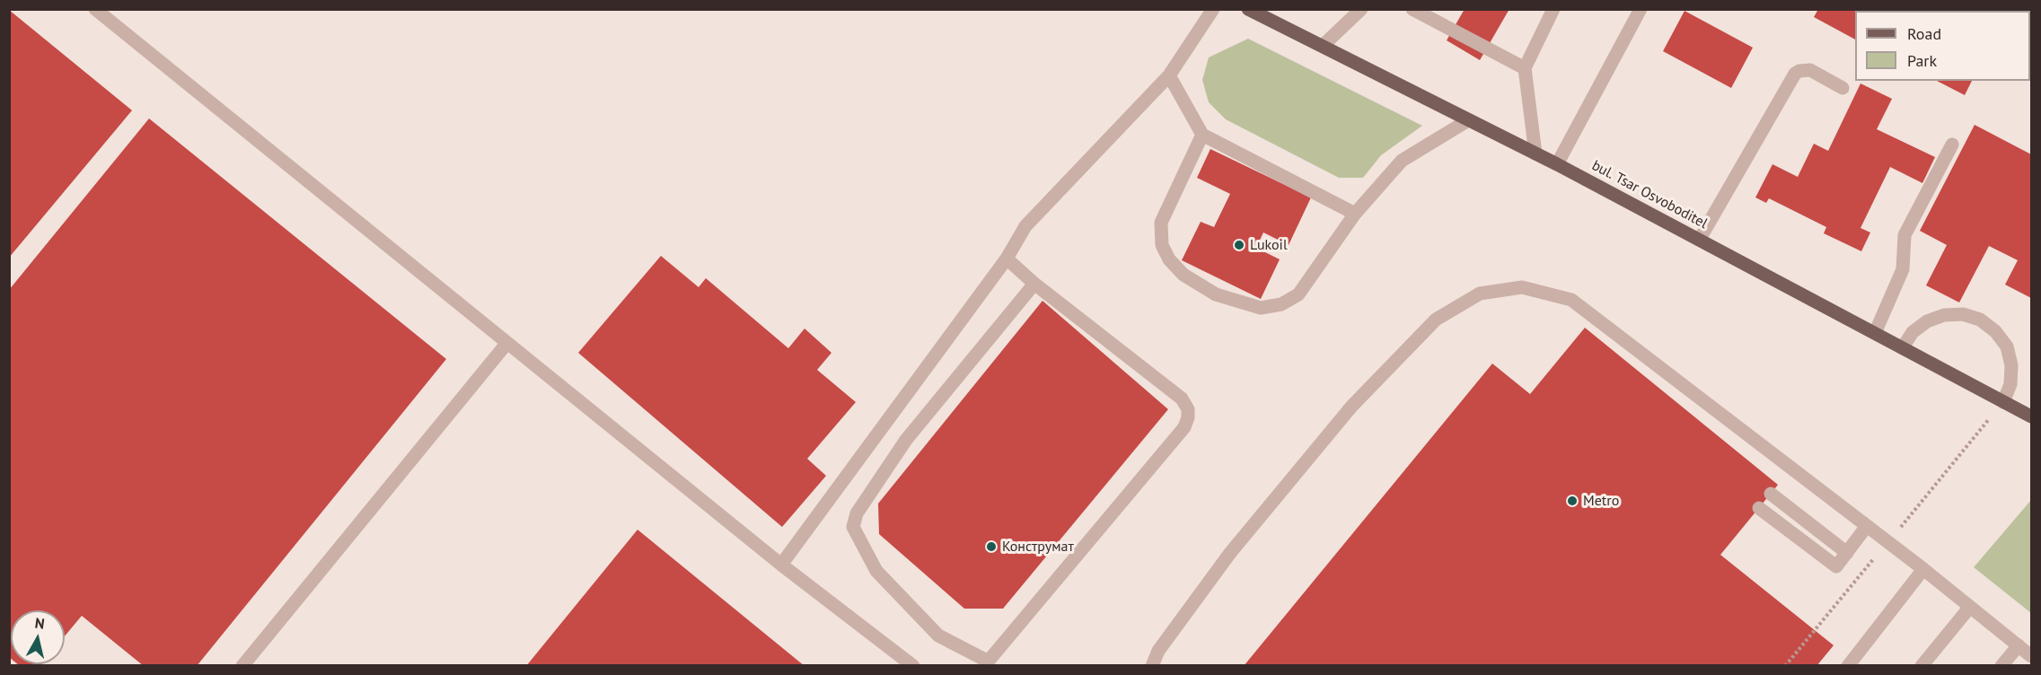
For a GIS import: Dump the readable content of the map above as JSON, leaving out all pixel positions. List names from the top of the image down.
{
  "streets": {
    "main road": ["bul. Tsar Osvoboditel"]
  },
  "places": ["Lukoil", "Metro", "Конструмат"],
  "legend": ["Road", "Park"],
  "north": "top"
}
